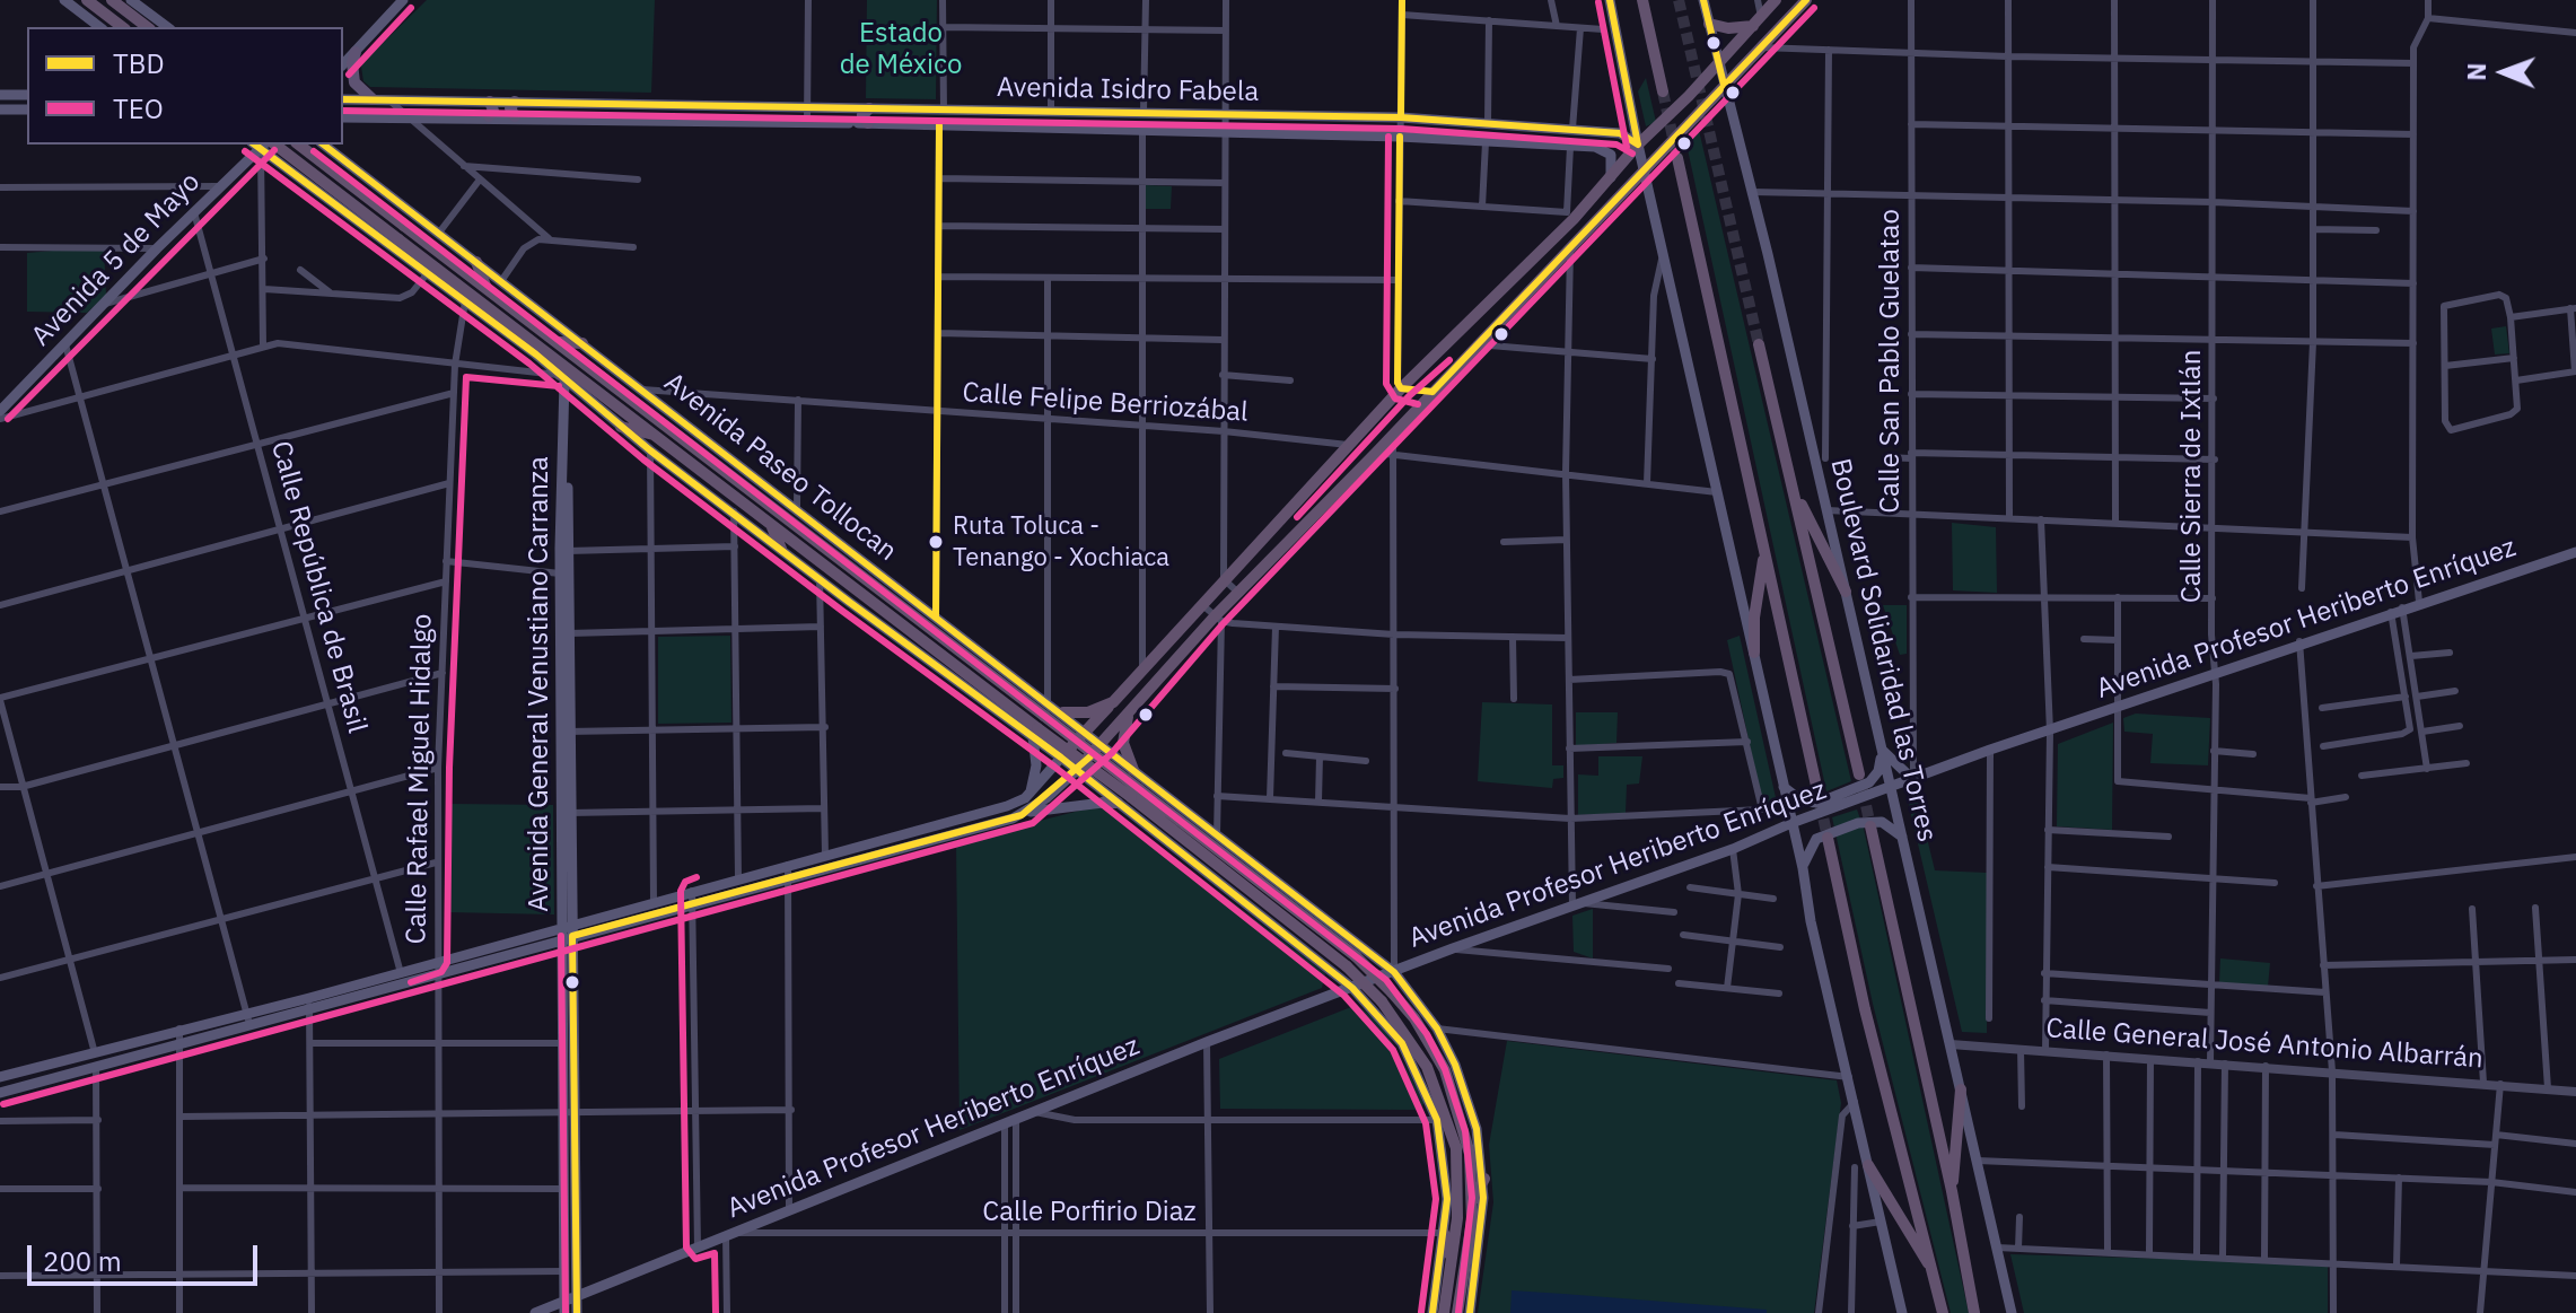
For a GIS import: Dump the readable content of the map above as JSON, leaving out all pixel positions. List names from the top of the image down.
{
  "streets": {
    "highway": ["Avenida Paseo Tollocan", "Boulevard Solidaridad las Torres"],
    "main road": [
      "Avenida Isidro Fabela",
      "Avenida 5 de Mayo",
      "Avenida Profesor Heriberto Enríquez",
      "Avenida General Venustiano Carranza"
    ],
    "street": [
      "Calle San Pablo Guelatao",
      "Calle Felipe Berriozábal",
      "Calle Sierra de Ixtlán",
      "Calle República de Brasil",
      "Calle Rafael Miguel Hidalgo",
      "Calle General José Antonio Albarrán",
      "Calle Porfirio Diaz"
    ]
  },
  "crossings": [
    ["Avenida 5 de Mayo", "Calle República de Brasil"],
    ["Calle San Pablo Guelatao", "Avenida Profesor Heriberto Enríquez"],
    ["Calle Felipe Berriozábal", "Avenida Paseo Tollocan"],
    ["Avenida Paseo Tollocan", "Avenida Profesor Heriberto Enríquez"],
    ["Avenida Paseo Tollocan", "Avenida General Venustiano Carranza"],
    ["Avenida Paseo Tollocan", "Calle Rafael Miguel Hidalgo"],
    ["Calle Sierra de Ixtlán", "Avenida Profesor Heriberto Enríquez"],
    ["Calle Sierra de Ixtlán", "Calle General José Antonio Albarrán"],
    ["Avenida Profesor Heriberto Enríquez", "Boulevard Solidaridad las Torres"],
    ["Avenida Profesor Heriberto Enríquez", "Avenida General Venustiano Carranza"],
    ["Avenida Profesor Heriberto Enríquez", "Calle Porfirio Diaz"],
    ["Boulevard Solidaridad las Torres", "Calle General José Antonio Albarrán"]
  ],
  "parks": ["Estado de México"],
  "places": ["Ruta Toluca - Tenango - Xochiaca"],
  "lines": ["transit line TBD", "transit line TEO"],
  "legend": ["TBD", "TEO"],
  "scale_bar": "200 m",
  "north": "left"
}
